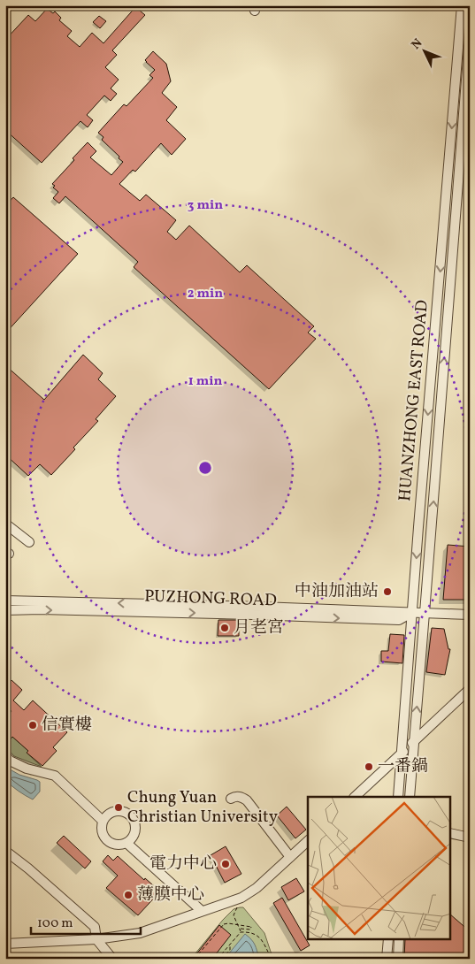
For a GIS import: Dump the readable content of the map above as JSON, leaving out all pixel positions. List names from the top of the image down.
{
  "streets": {
    "street": ["HUANZHONG EAST ROAD", "PUZHONG ROAD"]
  },
  "crossings": [
    ["HUANZHONG EAST ROAD", "PUZHONG ROAD"]
  ],
  "places": [
    "中油加油站",
    "月老宮",
    "信實樓",
    "一番鍋",
    "Chung Yuan Christian University",
    "電力中心",
    "薄膜中心"
  ],
  "scale_bar": "100 m",
  "north": "top left",
  "rings": ["3 min", "2 min", "1 min"]
}
